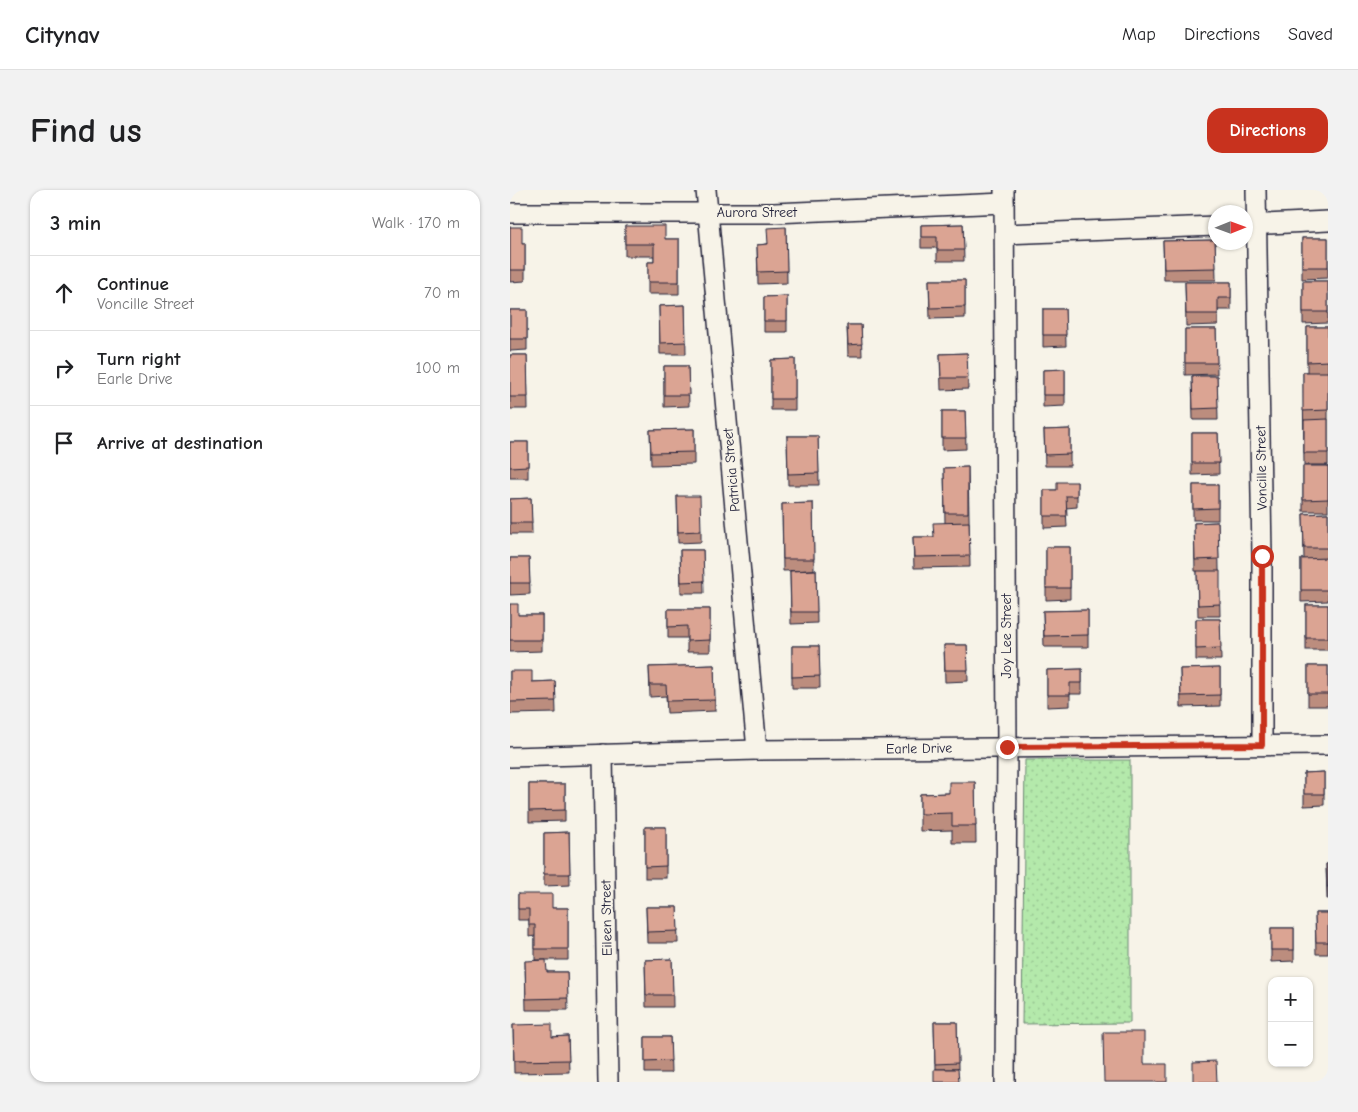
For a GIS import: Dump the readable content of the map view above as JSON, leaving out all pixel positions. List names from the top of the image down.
{
  "streets": {
    "street": [
      "Aurora Street",
      "Voncille Street",
      "Patricia Street",
      "Joy Lee Street",
      "Earle Drive",
      "Eileen Street"
    ]
  },
  "crossings": [
    ["Aurora Street", "Patricia Street"],
    ["Aurora Street", "Joy Lee Street"],
    ["Voncille Street", "Earle Drive"],
    ["Patricia Street", "Earle Drive"],
    ["Joy Lee Street", "Earle Drive"],
    ["Earle Drive", "Eileen Street"]
  ],
  "north": "right",
  "page": {
    "header": "Citynav",
    "nav": ["Map", "Directions", "Saved"],
    "buttons": "Directions",
    "title": "Find us",
    "heading": ["3 min", "Walk · 170 m"],
    "list": [
      ["Continue", "Voncille Street", "70 m"],
      ["Turn right", "Earle Drive", "100 m"],
      "Arrive at destination"
    ],
    "map_buttons": ["+", "−"]
  }
}
